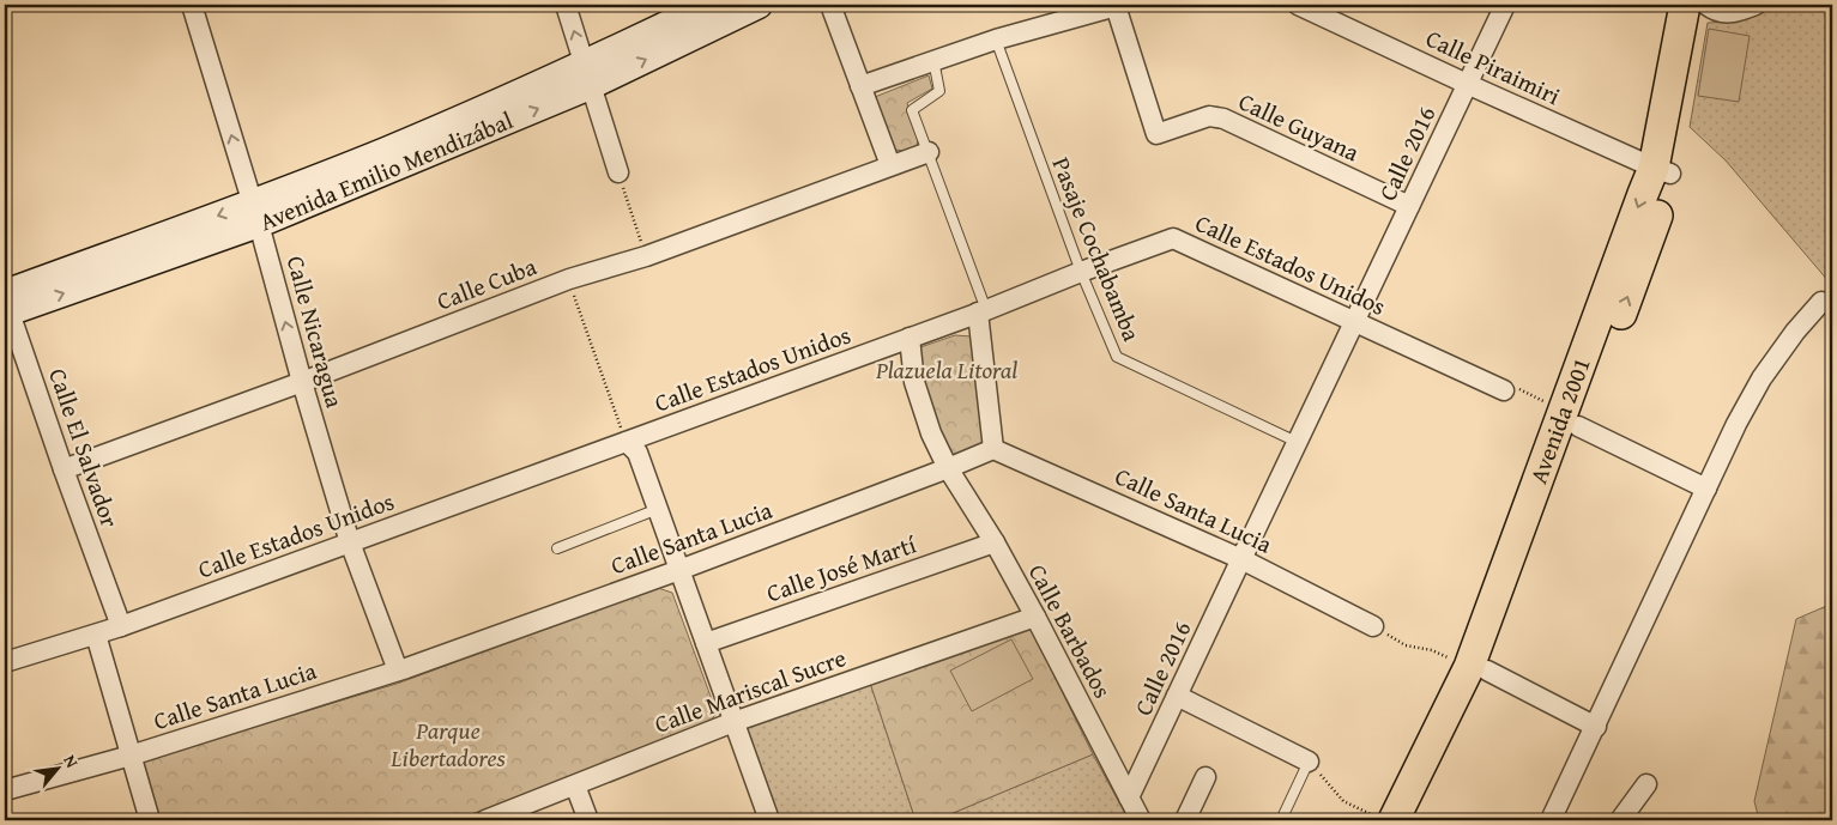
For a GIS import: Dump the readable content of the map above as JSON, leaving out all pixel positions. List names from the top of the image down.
{
  "streets": {
    "main road": ["Avenida Emilio Mendizábal", "Avenida 2001"],
    "street": [
      "Calle Piraimiri",
      "Calle Guyana",
      "Calle 2016",
      "Calle Estados Unidos",
      "Calle Cuba",
      "Calle Nicaragua",
      "Calle El Salvador",
      "Calle Santa Lucia",
      "Calle José Martí",
      "Calle Barbados",
      "Calle Mariscal Sucre"
    ],
    "lane": ["Pasaje Cochabamba"]
  },
  "crossings": [
    ["Calle Piraimiri", "Calle 2016"],
    ["Calle Piraimiri", "Avenida 2001"],
    ["Calle Guyana", "Calle 2016"],
    ["Calle 2016", "Pasaje Cochabamba"],
    ["Calle 2016", "Calle Estados Unidos"],
    ["Calle 2016", "Calle Santa Lucia"],
    ["Calle 2016", "Calle Barbados"],
    ["Avenida Emilio Mendizábal", "Calle Nicaragua"],
    ["Avenida Emilio Mendizábal", "Calle El Salvador"],
    ["Pasaje Cochabamba", "Calle Estados Unidos"],
    ["Calle Estados Unidos", "Calle Nicaragua"],
    ["Calle Estados Unidos", "Calle El Salvador"],
    ["Calle Estados Unidos", "Calle Barbados"],
    ["Calle Cuba", "Calle Nicaragua"],
    ["Calle Cuba", "Calle El Salvador"],
    ["Calle Nicaragua", "Calle Santa Lucia"],
    ["Calle Santa Lucia", "Calle Barbados"],
    ["Calle José Martí", "Calle Barbados"],
    ["Calle Barbados", "Calle Mariscal Sucre"]
  ],
  "one_way": ["Calle Nicaragua"],
  "parks": ["Plazuela Litoral", "Parque Libertadores"],
  "north": "top right"
}
